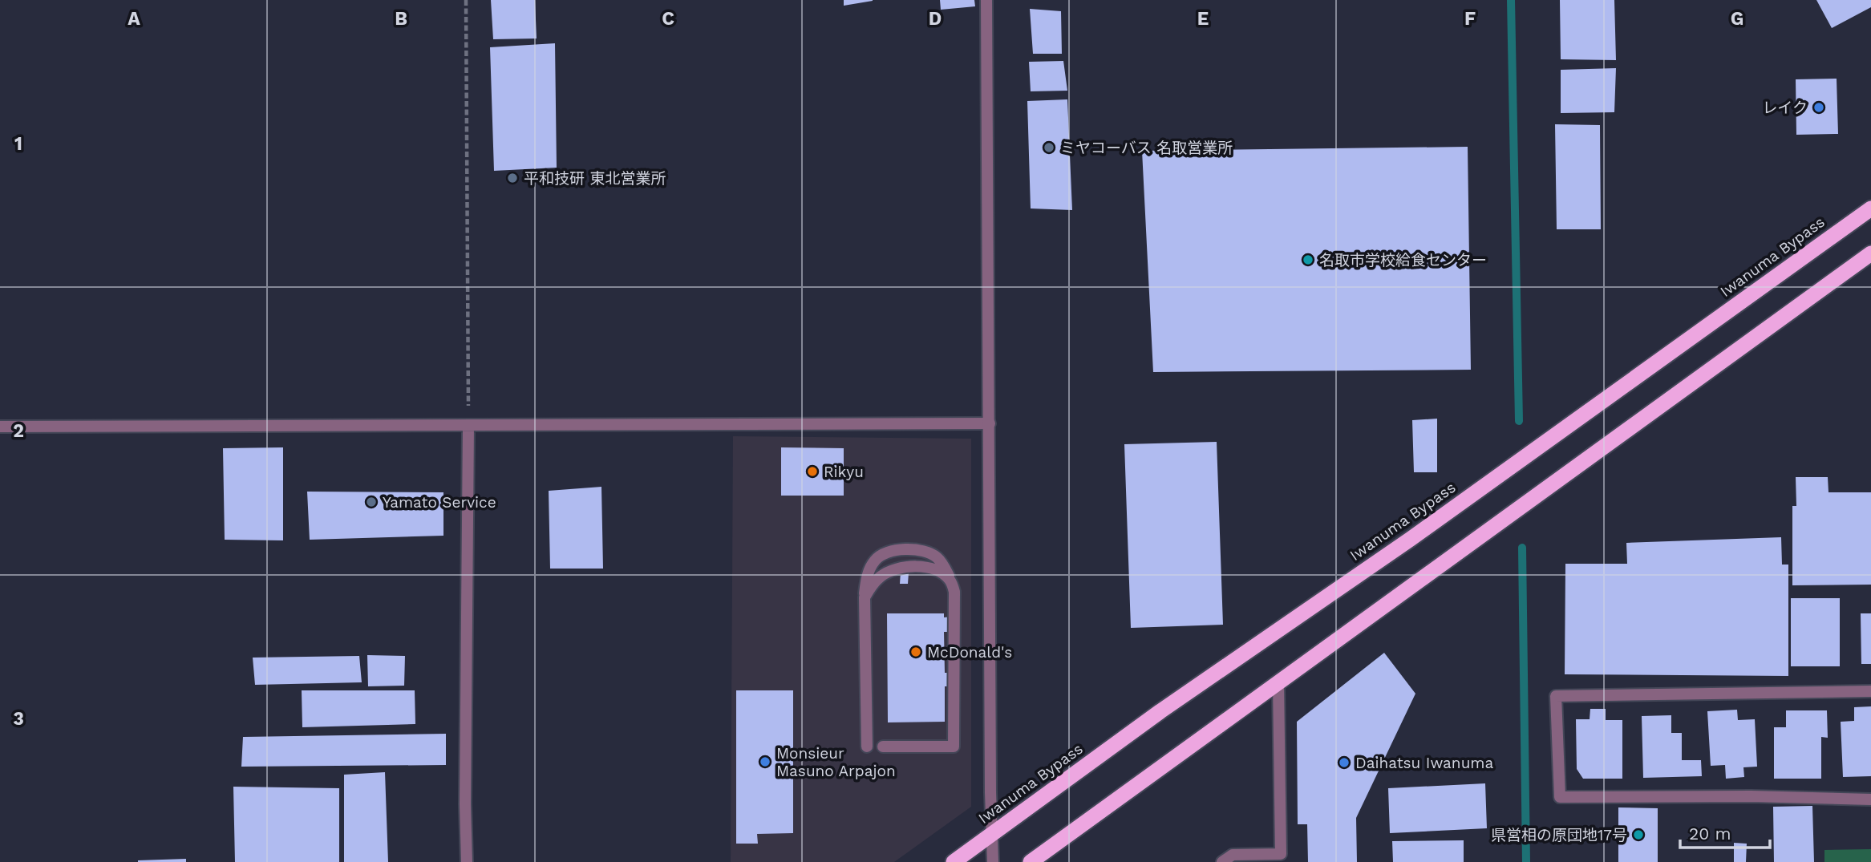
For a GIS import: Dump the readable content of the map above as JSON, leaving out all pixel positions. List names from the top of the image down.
{
  "streets": {
    "highway": ["Iwanuma Bypass"]
  },
  "places": [
    "レイク",
    "ミヤコーバス 名取営業所",
    "平和技研 東北営業所",
    "名取市学校給食センター",
    "Rikyu",
    "Yamato Service",
    "McDonald's",
    "Monsieur Masuno Arpajon",
    "Daihatsu Iwanuma",
    "県営相の原団地17号"
  ],
  "scale_bar": "20 m",
  "grid": {
    "columns": [
      "A",
      "B",
      "C",
      "D",
      "E",
      "F",
      "G"
    ],
    "rows": ["1", "2", "3"]
  }
}
